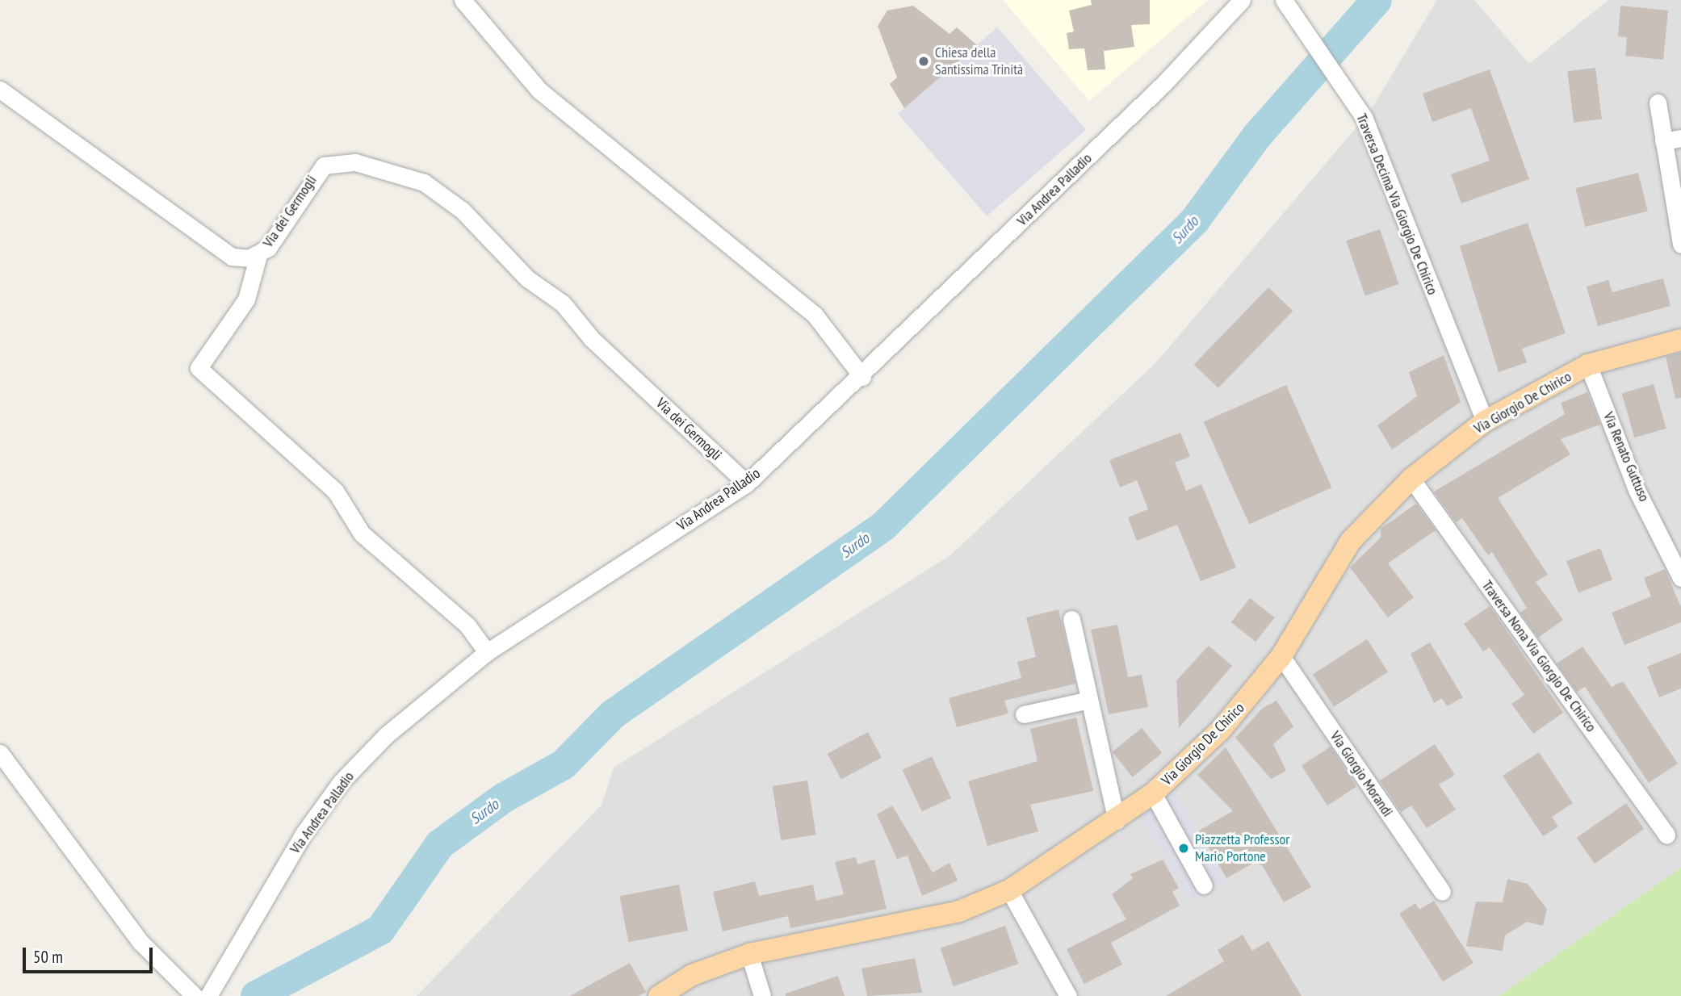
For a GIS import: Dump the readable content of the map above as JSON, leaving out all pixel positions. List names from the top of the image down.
{
  "streets": {
    "main road": ["Via Giorgio De Chirico"],
    "street": [
      "Via Andrea Palladio",
      "Traversa Decima Via Giorgio De Chirico",
      "Via dei Germogli",
      "Via Renato Guttuso",
      "Traversa Nona Via Giorgio De Chirico",
      "Via Giorgio Morandi"
    ]
  },
  "crossings": [
    ["Via Andrea Palladio", "Via dei Germogli"],
    ["Traversa Decima Via Giorgio De Chirico", "Via Giorgio De Chirico"],
    ["Via Giorgio De Chirico", "Via Renato Guttuso"],
    ["Via Giorgio De Chirico", "Traversa Nona Via Giorgio De Chirico"],
    ["Via Giorgio De Chirico", "Via Giorgio Morandi"]
  ],
  "water": ["Surdo"],
  "places": ["Chiesa della Santissima Trinità", "Piazzetta Professor Mario Portone"],
  "scale_bar": "50 m"
}
